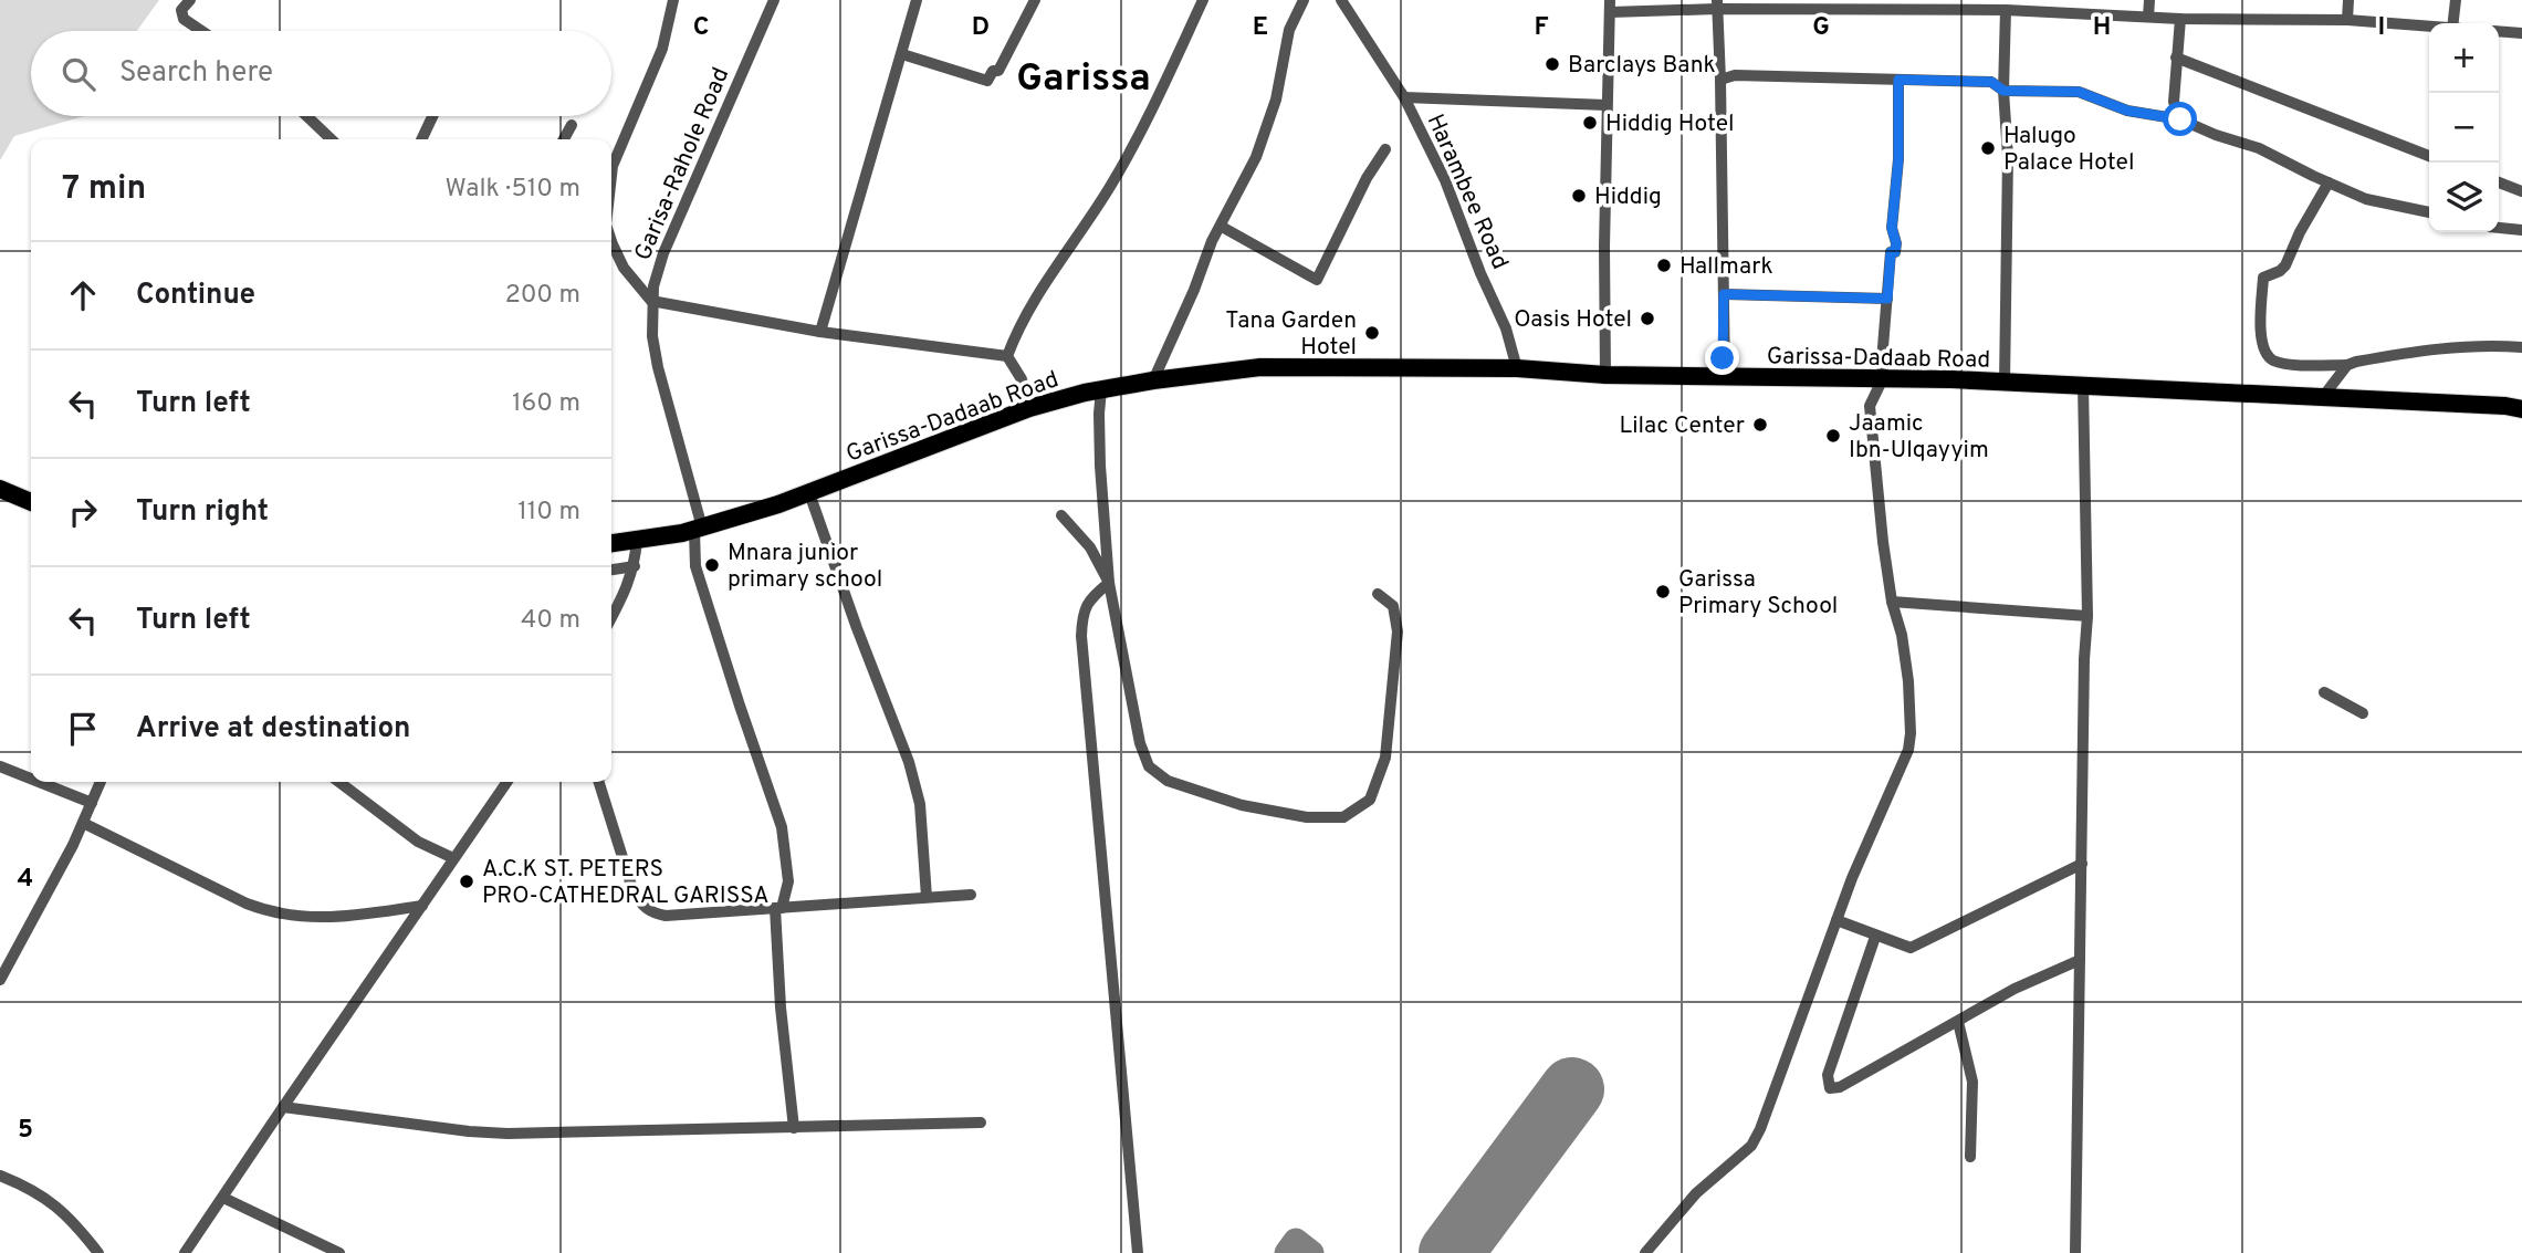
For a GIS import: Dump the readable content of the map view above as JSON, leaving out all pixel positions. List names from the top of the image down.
{
  "streets": {
    "highway": ["Garissa-Dadaab Road"],
    "street": ["Garisa-Rahole Road", "Harambee Road"]
  },
  "crossings": [
    ["Garisa-Rahole Road", "Garissa-Dadaab Road"],
    ["Harambee Road", "Garissa-Dadaab Road"]
  ],
  "districts": ["Garissa"],
  "places": [
    "Barclays Bank",
    "Hiddig Hotel",
    "Halugo Palace Hotel",
    "Hiddig",
    "Hallmark",
    "Oasis Hotel",
    "Tana Garden Hotel",
    "Lilac Center",
    "Jaamic Ibn-Ulqayyim",
    "Mnara junior primary school",
    "Garissa Primary School",
    "A.C.K ST. PETERS PRO-CATHEDRAL GARISSA"
  ],
  "page": {
    "map_buttons": ["+", "−"],
    "search": "Search here",
    "heading": ["7 min", "Walk · 510 m"],
    "list": [
      ["Continue", "200 m"],
      ["Turn left", "160 m"],
      ["Turn right", "110 m"],
      ["Turn left", "40 m"],
      "Arrive at destination"
    ]
  },
  "grid": {
    "columns": [
      "C",
      "D",
      "E",
      "F",
      "G",
      "H",
      "I"
    ],
    "rows": ["4", "5"]
  }
}
